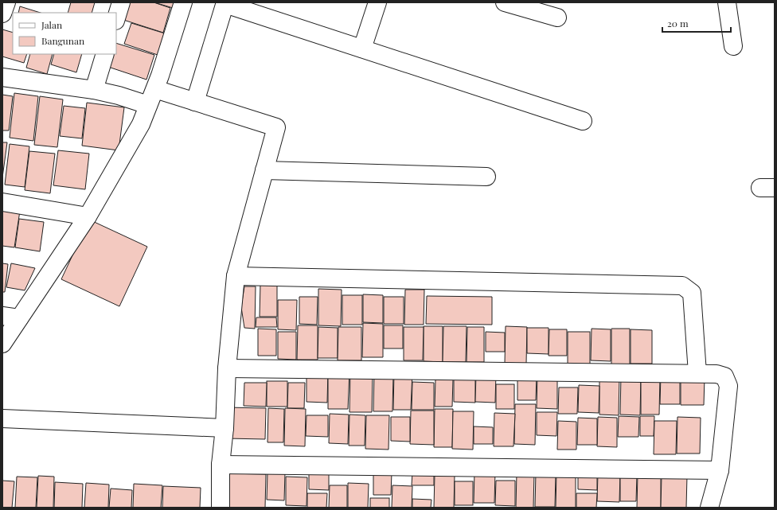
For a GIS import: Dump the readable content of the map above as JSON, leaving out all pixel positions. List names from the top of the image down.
{
  "legend": ["Jalan", "Bangunan"],
  "scale_bar": "20 m"
}
